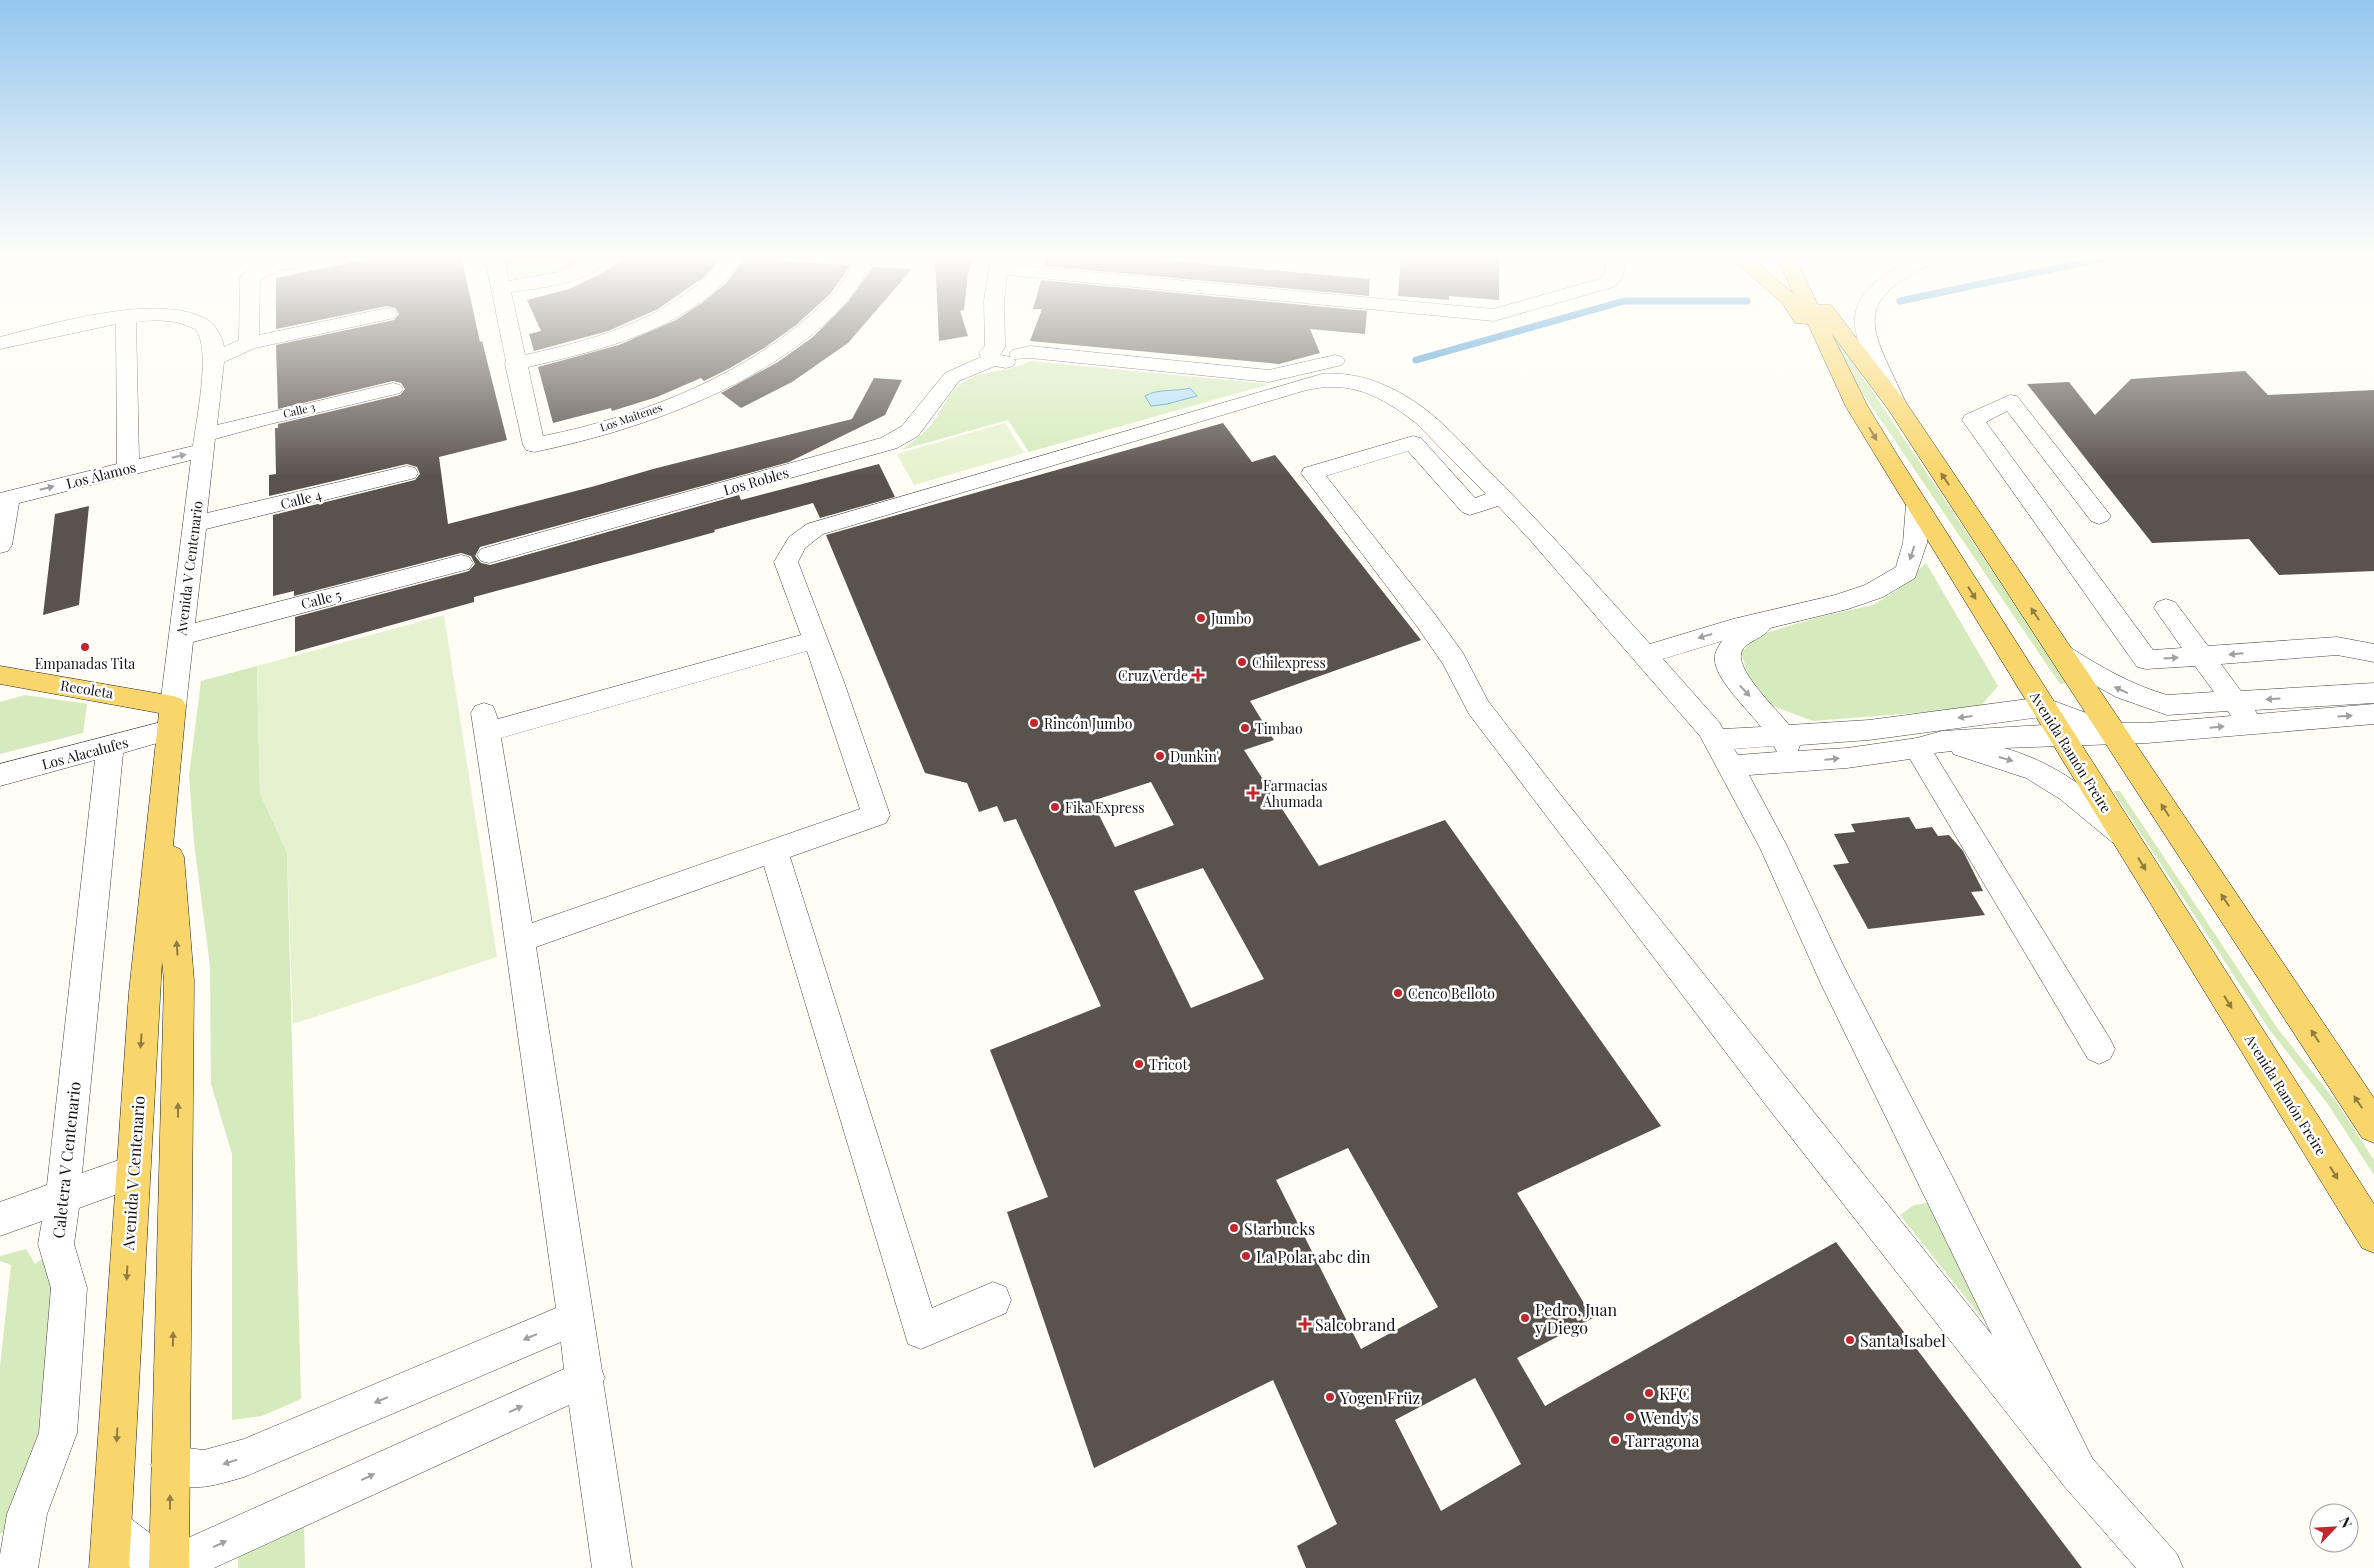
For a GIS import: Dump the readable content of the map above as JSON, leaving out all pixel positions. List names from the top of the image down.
{
  "streets": {
    "main road": ["Avenida V Centenario", "Recoleta", "Avenida Ramón Freire"],
    "street": [
      "Calle 3",
      "Los Maitenes",
      "Los Álamos",
      "Los Robles",
      "Calle 4",
      "Calle 5",
      "Los Alacalufes",
      "Caletera V Centenario"
    ]
  },
  "crossings": [
    ["Calle 3", "Los Álamos"],
    ["Calle 3", "Avenida V Centenario"],
    ["Los Álamos", "Avenida V Centenario"],
    ["Calle 4", "Avenida V Centenario"],
    ["Avenida V Centenario", "Calle 5"],
    ["Avenida V Centenario", "Recoleta"],
    ["Avenida V Centenario", "Los Alacalufes"],
    ["Recoleta", "Los Alacalufes"],
    ["Los Alacalufes", "Caletera V Centenario"]
  ],
  "one_way": ["Los Álamos"],
  "places": {
    "other": [
      "Jumbo",
      "Empanadas Tita",
      "Chilexpress",
      "Rincón Jumbo",
      "Timbao",
      "Dunkin'",
      "Fika Express",
      "Cenco Belloto",
      "Tricot",
      "Starbucks",
      "La Polar abc din",
      "Pedro, Juan y Diego",
      "Santa Isabel",
      "KFC",
      "Yogen Früz",
      "Wendy's",
      "Tarragona"
    ],
    "health": ["Cruz Verde", "Farmacias Ahumada", "Salcobrand"]
  },
  "north": "top right"
}
